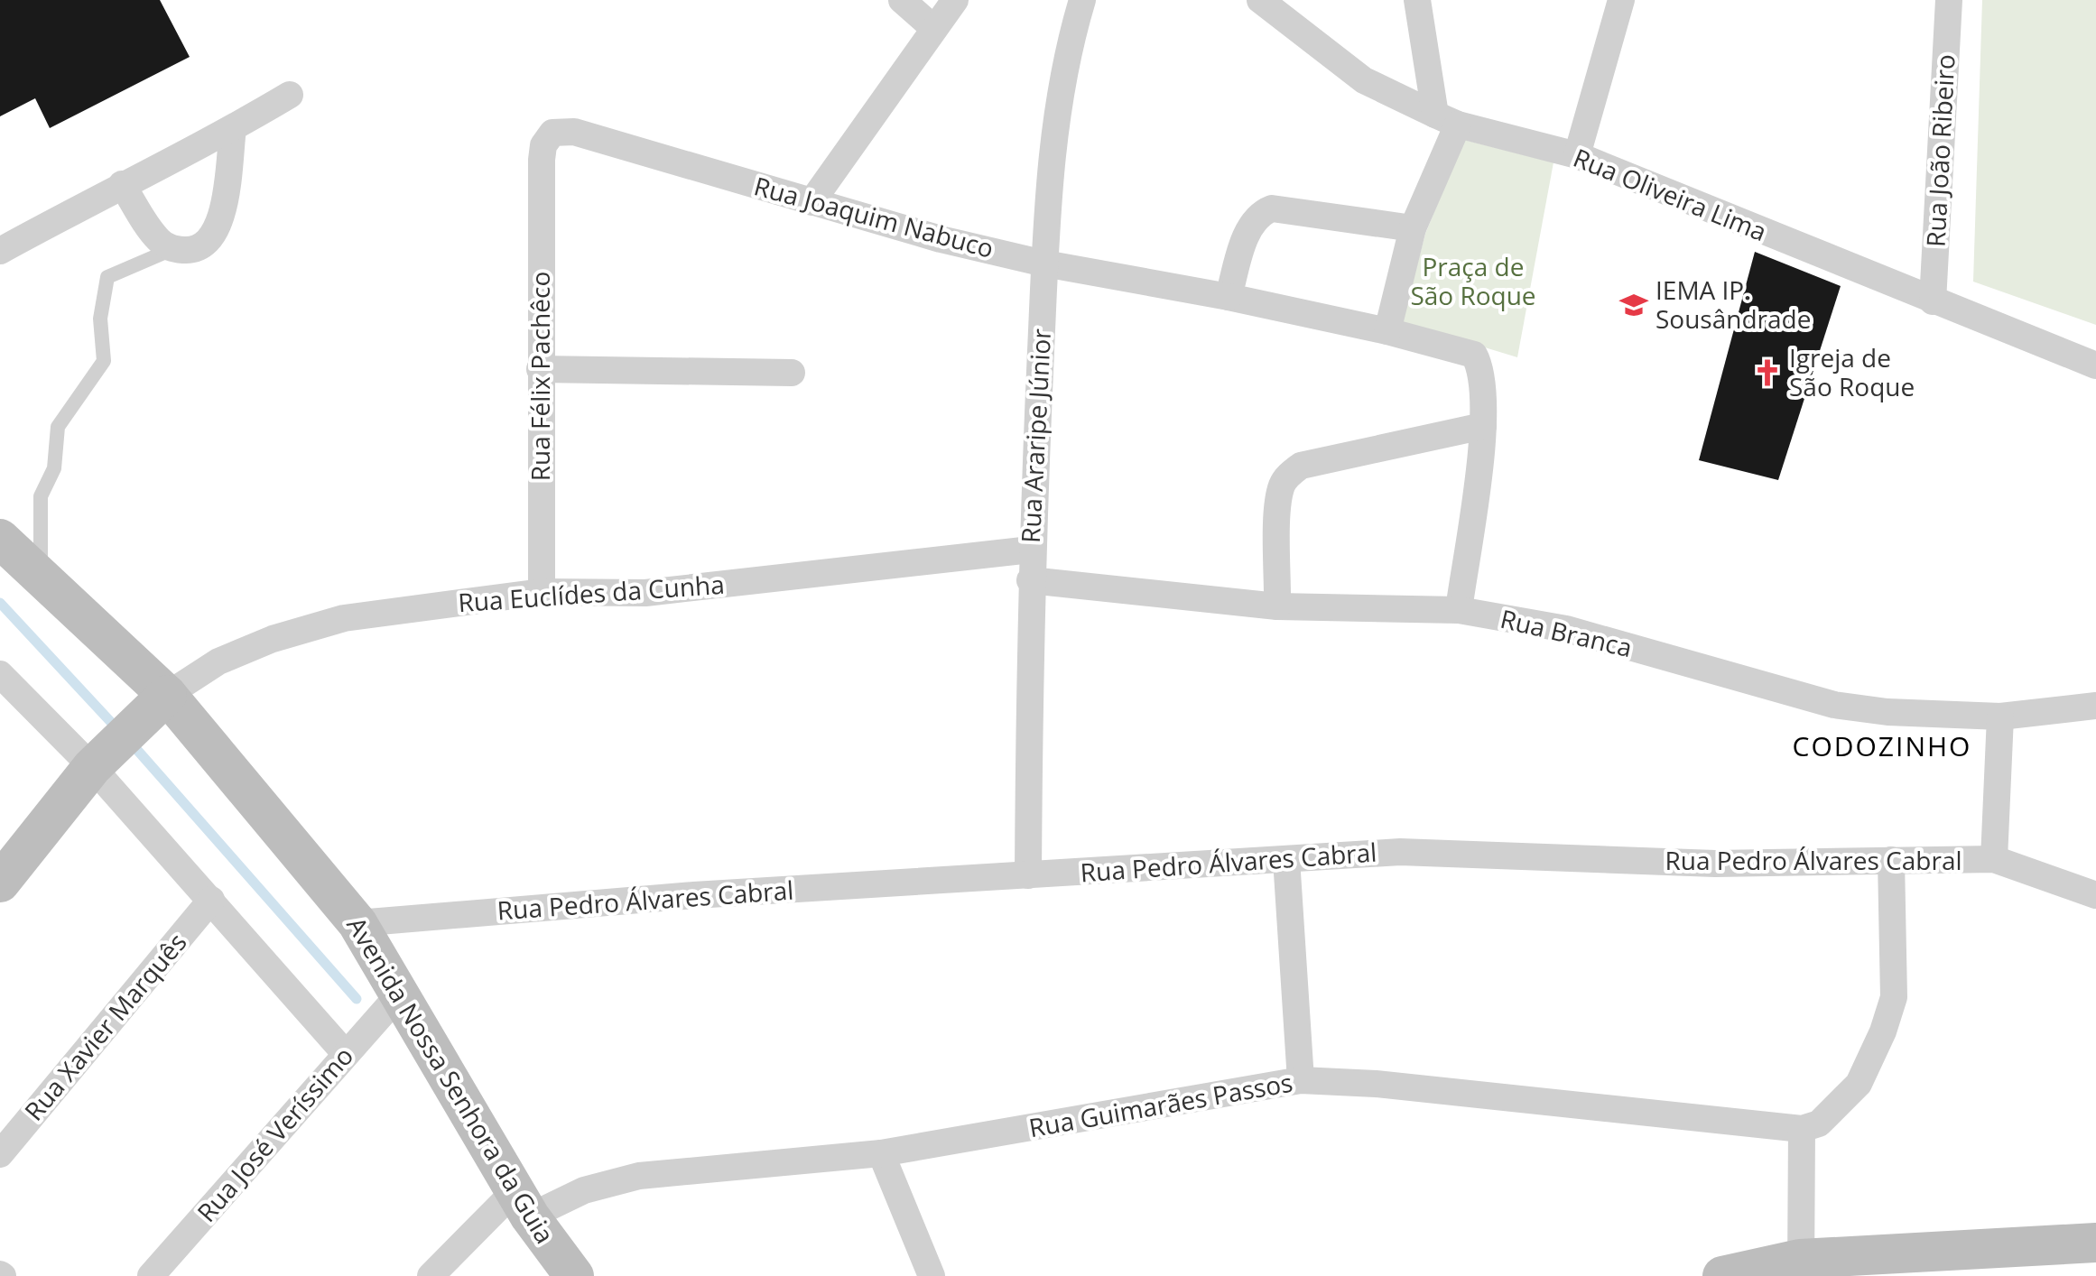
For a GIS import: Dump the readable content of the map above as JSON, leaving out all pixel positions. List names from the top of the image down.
{
  "streets": {
    "street": [
      "Rua João Ribeiro",
      "Rua Oliveira Lima",
      "Rua Joaquim Nabuco",
      "Rua Félix Pachêco",
      "Rua Araripe Júnior",
      "Rua Euclídes da Cunha",
      "Rua Branca",
      "Rua Pedro Álvares Cabral",
      "Rua Xavier Marquês",
      "Avenida Nossa Senhora da Guia",
      "Rua Guimarães Passos",
      "Rua José Veríssimo"
    ]
  },
  "crossings": [
    ["Rua João Ribeiro", "Rua Oliveira Lima"],
    ["Rua Joaquim Nabuco", "Rua Félix Pachêco"],
    ["Rua Joaquim Nabuco", "Rua Araripe Júnior"],
    ["Rua Félix Pachêco", "Rua Euclídes da Cunha"],
    ["Rua Araripe Júnior", "Rua Euclídes da Cunha"],
    ["Rua Araripe Júnior", "Rua Branca"],
    ["Rua Araripe Júnior", "Rua Pedro Álvares Cabral"],
    ["Rua Euclídes da Cunha", "Avenida Nossa Senhora da Guia"],
    ["Rua Pedro Álvares Cabral", "Avenida Nossa Senhora da Guia"],
    ["Avenida Nossa Senhora da Guia", "Rua Guimarães Passos"],
    ["Avenida Nossa Senhora da Guia", "Rua José Veríssimo"]
  ],
  "districts": ["CODOZINHO"],
  "parks": ["Praça de São Roque"],
  "places": {
    "school or university": ["IEMA IP. Sousândrade"],
    "church": ["Igreja de São Roque"]
  }
}
